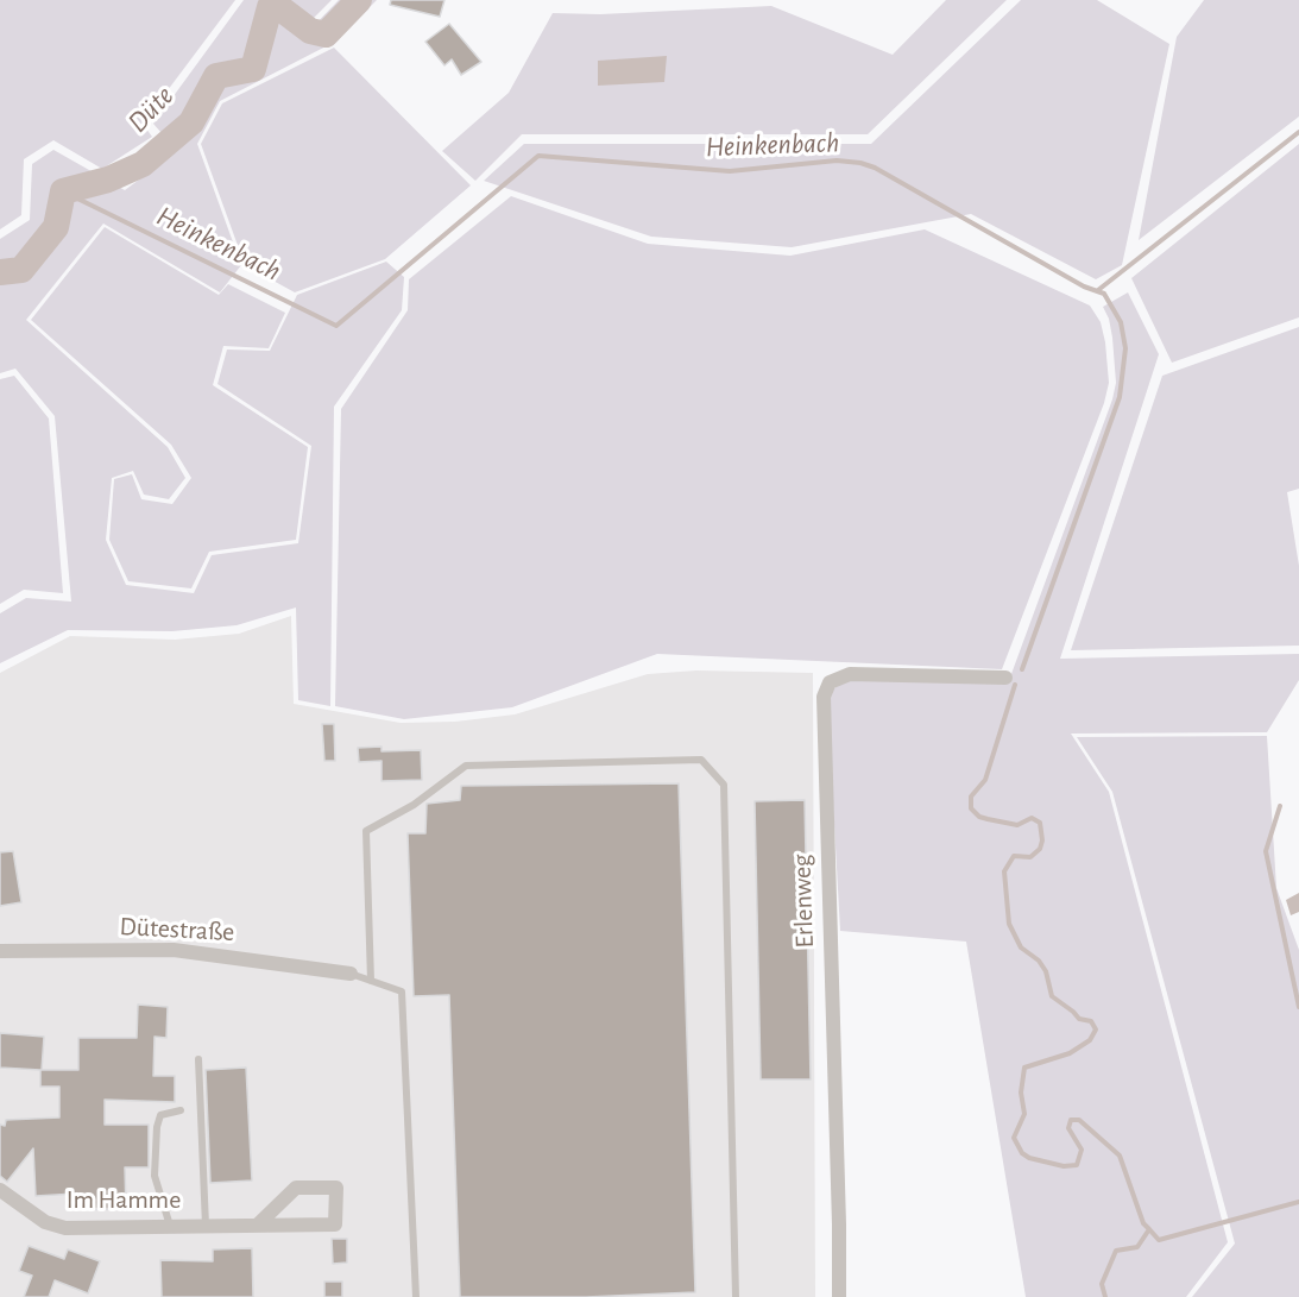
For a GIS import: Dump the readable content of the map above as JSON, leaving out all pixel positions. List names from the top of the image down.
{
  "streets": {
    "street": ["Erlenweg", "Dütestraße", "Im Hamme"]
  },
  "water": ["Düte", "Heinkenbach"]
}
